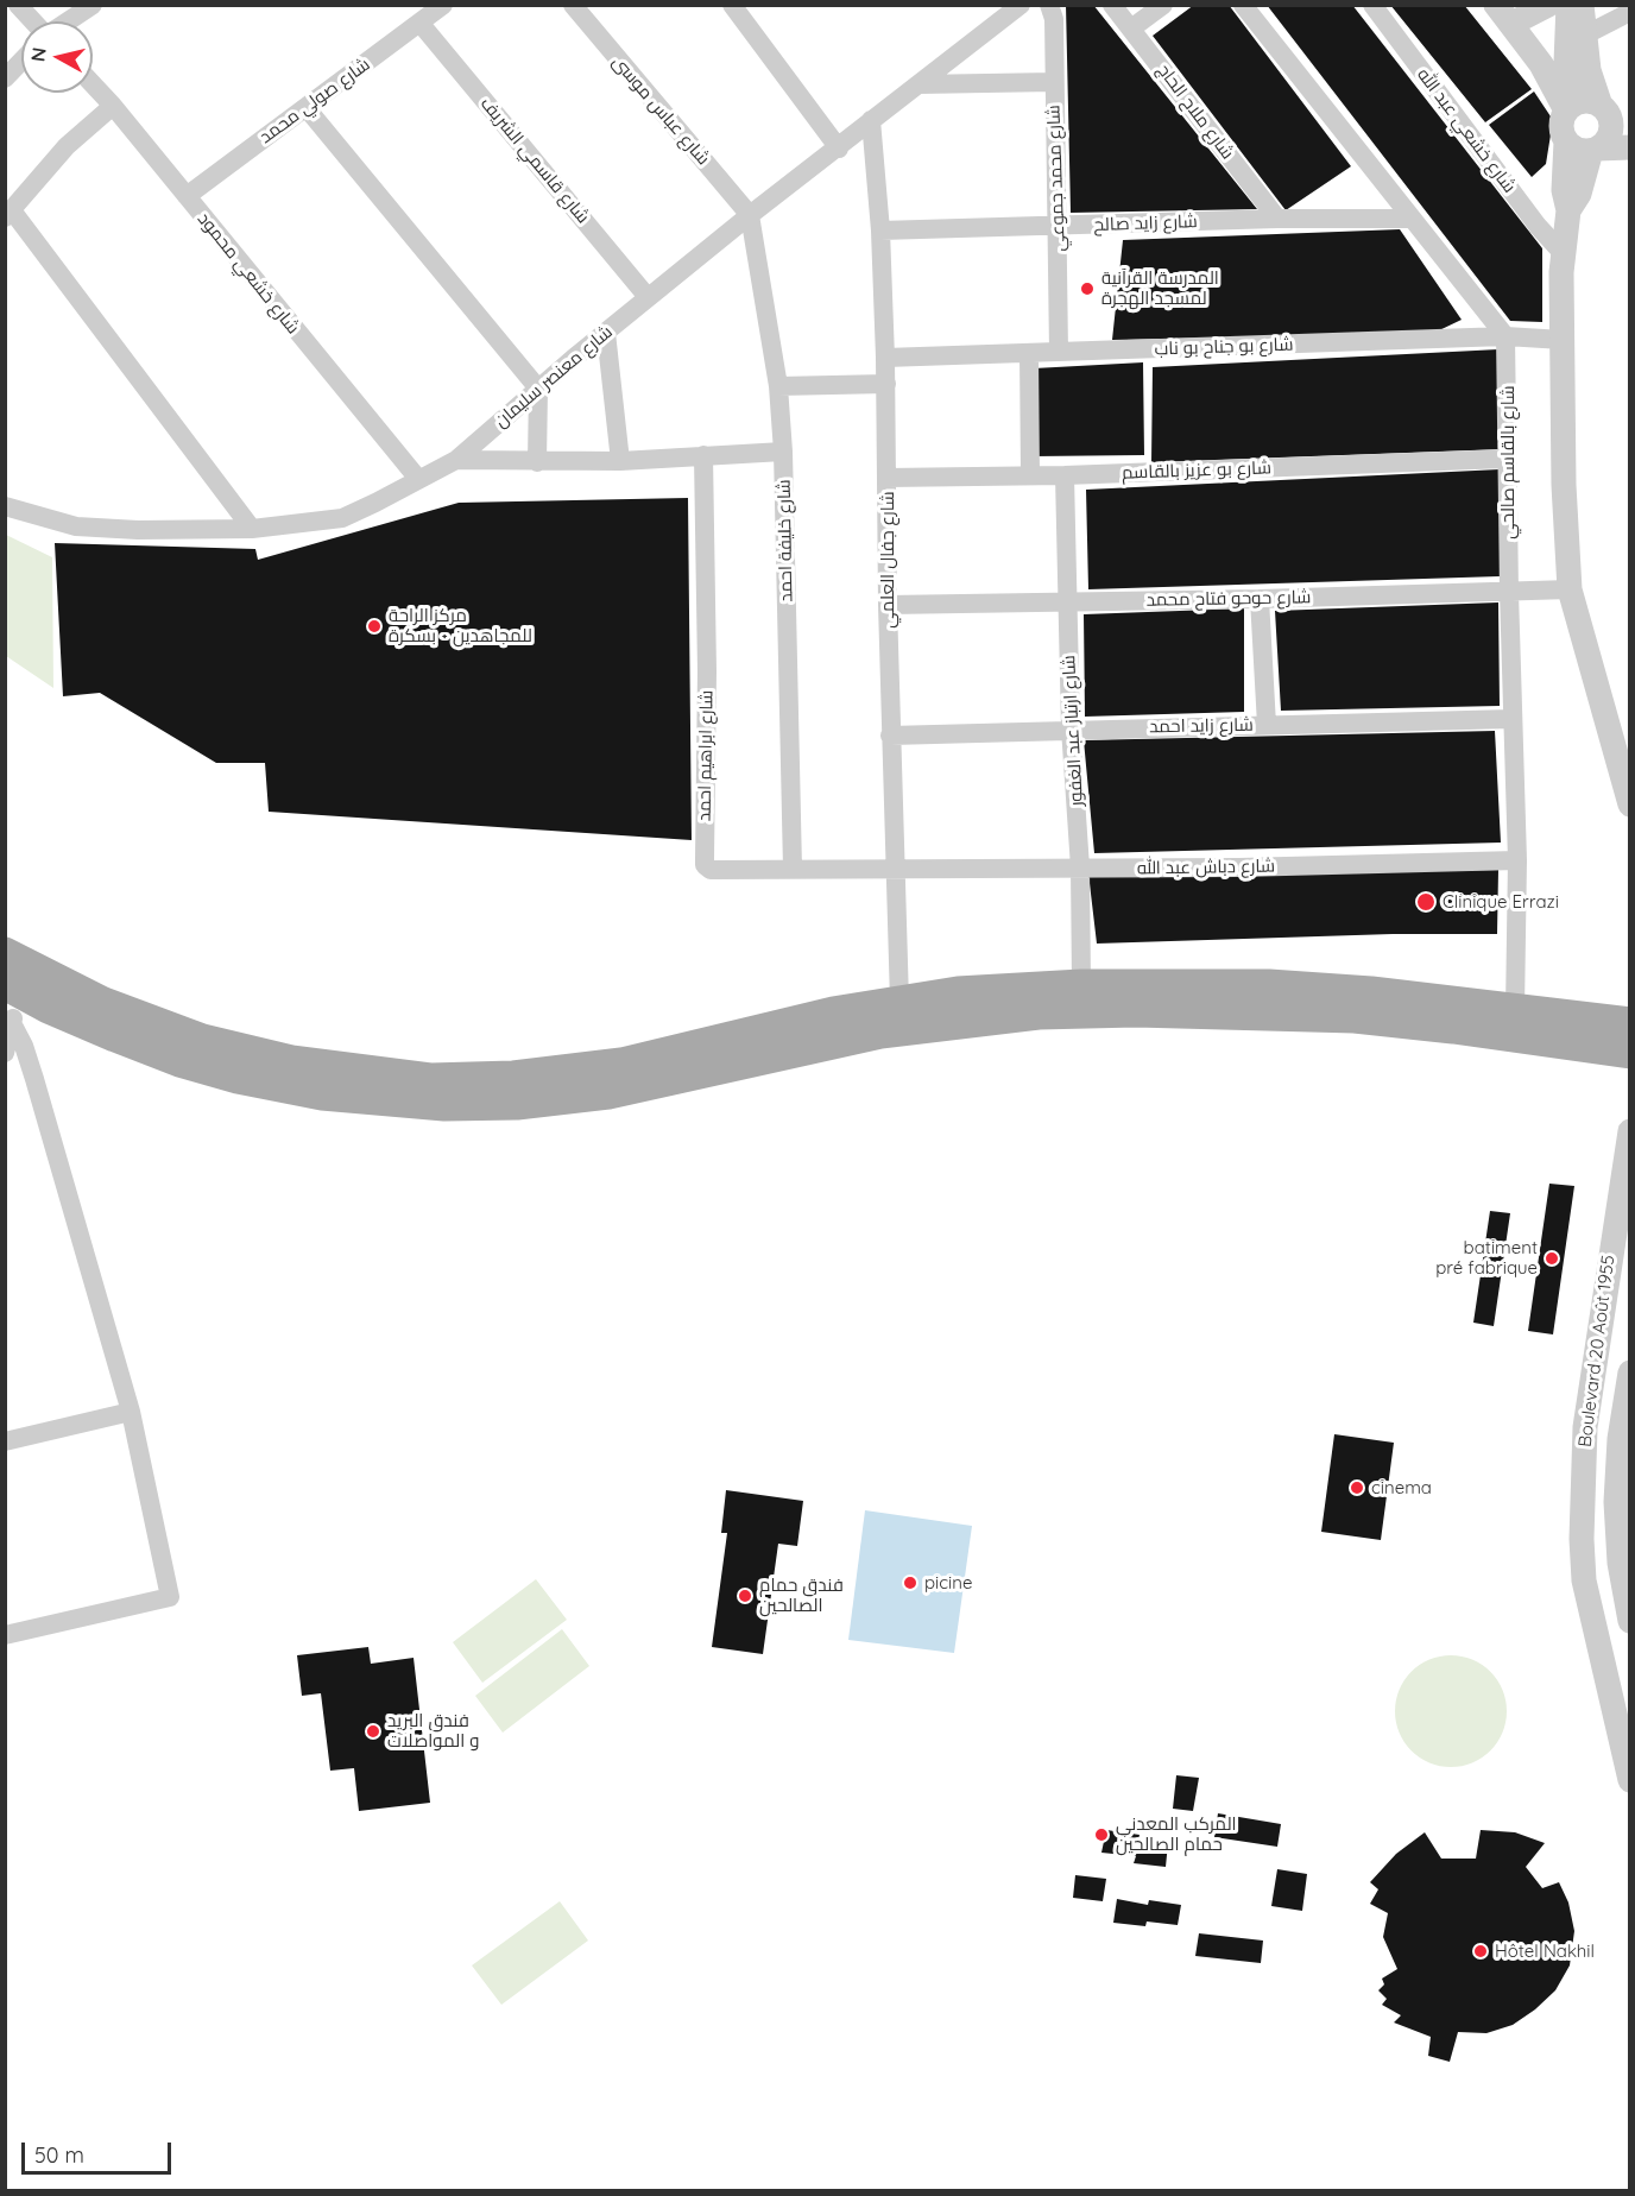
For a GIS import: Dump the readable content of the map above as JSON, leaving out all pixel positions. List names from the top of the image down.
{
  "streets": {
    "street": [
      "شارع صولي محمد",
      "شارع عباس موسى",
      "شارع ملاح الحاج",
      "شارع خشعي عبد الله",
      "شارع قاسمي الشريف",
      "شارع محمد جموعي",
      "شارع زايد صالح",
      "شارع خشعي محمود",
      "شارع بو جناح بو ناب",
      "شارع معنصر سليمان",
      "شارع بالقاسم صالحي",
      "شارع بو عزيز بالقاسم",
      "شارع خليفة احمد",
      "شارع جفال العلمي",
      "شارع حوحو فتاح محمد",
      "شارع زايد احمد",
      "شارع ارتباز عبد الغفور",
      "شارع ابراهيم احمد",
      "شارع دباش عبد الله",
      "Boulevard 20 Août 1955"
    ]
  },
  "crossings": [
    ["شارع صولي محمد", "شارع قاسمي الشريف"],
    ["شارع صولي محمد", "شارع خشعي محمود"],
    ["شارع عباس موسى", "شارع معنصر سليمان"],
    ["شارع عباس موسى", "شارع خليفة احمد"],
    ["شارع ملاح الحاج", "شارع زايد صالح"],
    ["شارع قاسمي الشريف", "شارع معنصر سليمان"],
    ["شارع محمد جموعي", "شارع زايد صالح"],
    ["شارع محمد جموعي", "شارع بو جناح بو ناب"],
    ["شارع زايد صالح", "شارع جفال العلمي"],
    ["شارع خشعي محمود", "شارع معنصر سليمان"],
    ["شارع بو جناح بو ناب", "شارع بالقاسم صالحي"],
    ["شارع بو جناح بو ناب", "شارع جفال العلمي"],
    ["شارع معنصر سليمان", "شارع خليفة احمد"],
    ["شارع معنصر سليمان", "شارع جفال العلمي"],
    ["شارع بالقاسم صالحي", "شارع بو عزيز بالقاسم"],
    ["شارع بالقاسم صالحي", "شارع حوحو فتاح محمد"],
    ["شارع بالقاسم صالحي", "شارع زايد احمد"],
    ["شارع بالقاسم صالحي", "شارع دباش عبد الله"],
    ["شارع بو عزيز بالقاسم", "شارع جفال العلمي"],
    ["شارع بو عزيز بالقاسم", "شارع ارتباز عبد الغفور"],
    ["شارع خليفة احمد", "شارع ابراهيم احمد"],
    ["شارع جفال العلمي", "شارع حوحو فتاح محمد"],
    ["شارع جفال العلمي", "شارع زايد احمد"],
    ["شارع جفال العلمي", "شارع ابراهيم احمد"],
    ["شارع جفال العلمي", "شارع دباش عبد الله"],
    ["شارع حوحو فتاح محمد", "شارع ارتباز عبد الغفور"],
    ["شارع زايد احمد", "شارع ارتباز عبد الغفور"],
    ["شارع ارتباز عبد الغفور", "شارع دباش عبد الله"],
    ["شارع ابراهيم احمد", "شارع دباش عبد الله"]
  ],
  "places": [
    "المدرسة القرآنية لمسجد الهجرة",
    "مركز الراحة للمجاهدين - بسكرة",
    "Clinique Errazi",
    "batiment pré fabrique",
    "cinema",
    "picine",
    "فندق حمام الصالحين",
    "فندق البريد و المواصلات",
    "المركب المعدني حمام الصالحين",
    "Hôtel Nakhil"
  ],
  "scale_bar": "50 m",
  "north": "left"
}
